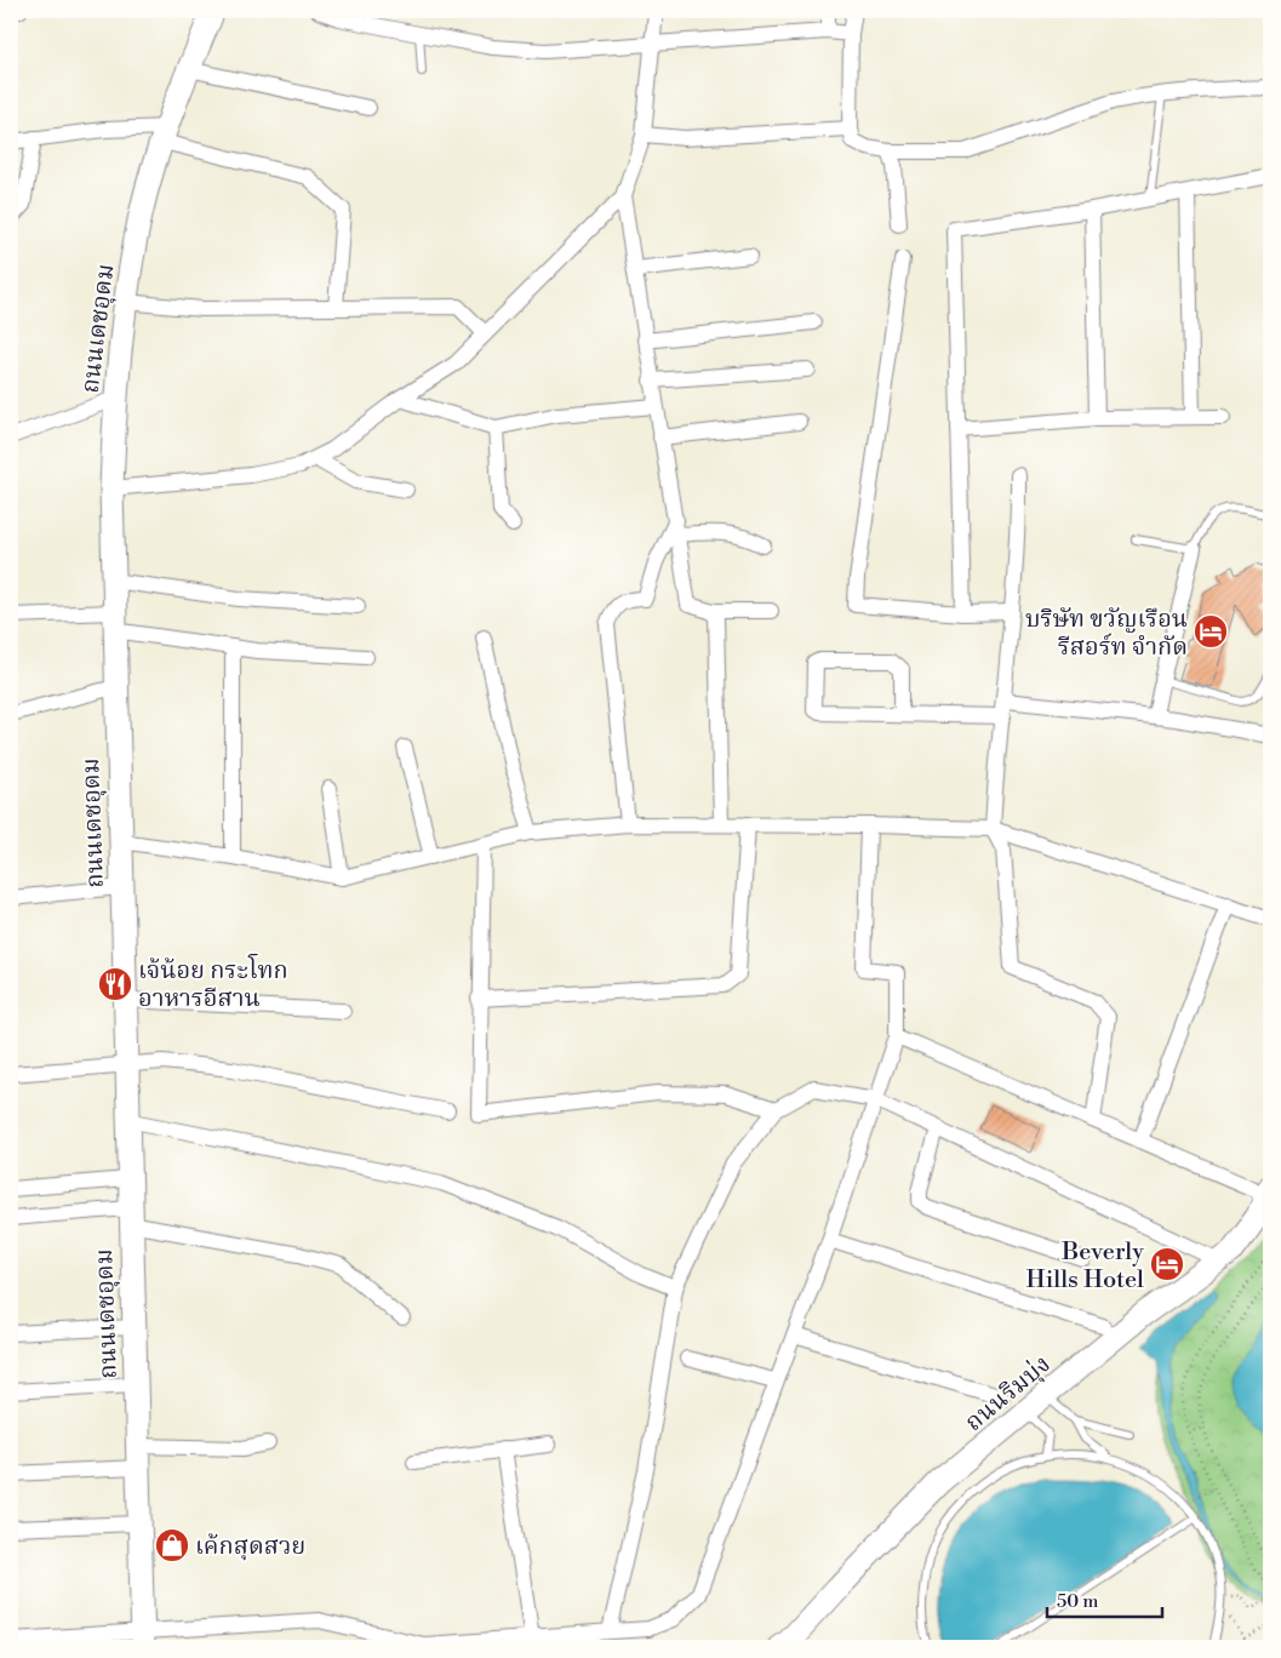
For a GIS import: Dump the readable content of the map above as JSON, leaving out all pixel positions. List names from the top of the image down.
{
  "streets": {
    "main road": ["ถนนเดชอุดม", "ถนนริมบุ่ง"]
  },
  "places": {
    "hotel": ["บริษัท ขวัญเรือน รีสอร์ท จำกัด", "Beverly Hills Hotel"],
    "restaurant": ["เจ้น้อย กระโทก อาหารอีสาน"],
    "shop": ["เค้กสุดสวย"]
  },
  "scale_bar": "50 m"
}
